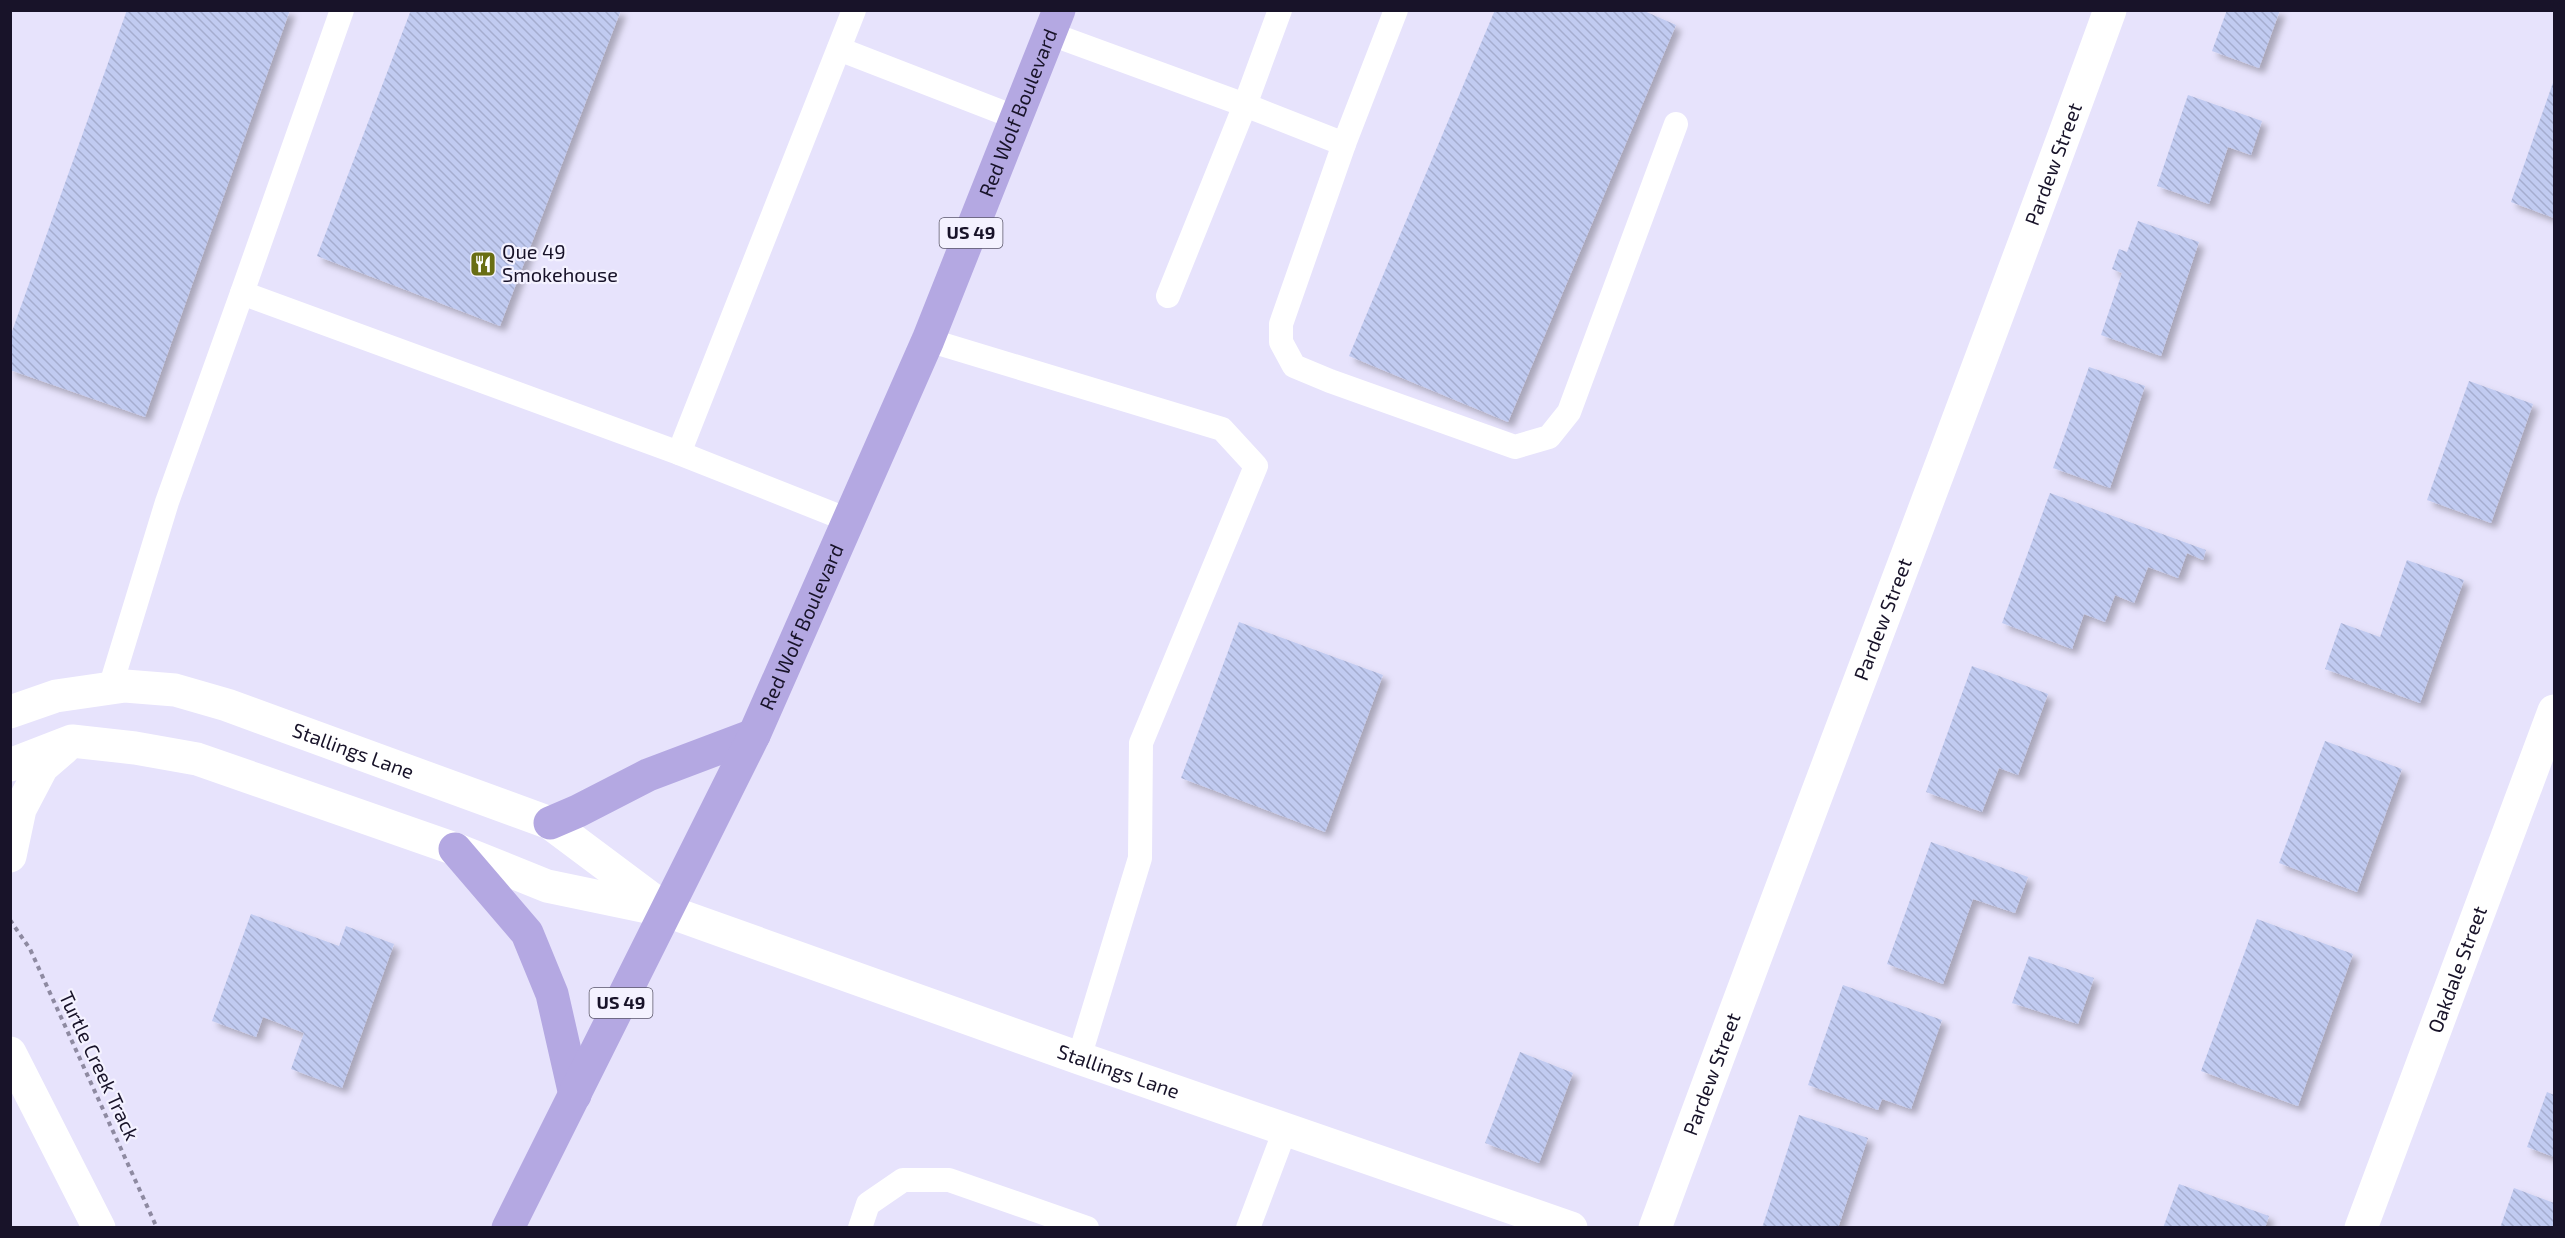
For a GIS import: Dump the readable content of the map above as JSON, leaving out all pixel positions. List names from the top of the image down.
{
  "streets": {
    "highway": ["Red Wolf Boulevard", "US 49"],
    "street": ["Pardew Street", "Stallings Lane", "Oakdale Street"],
    "path": ["Turtle Creek Track"]
  },
  "crossings": [
    ["Red Wolf Boulevard", "Stallings Lane"]
  ],
  "places": {
    "restaurant": ["Que 49 Smokehouse"]
  }
}
